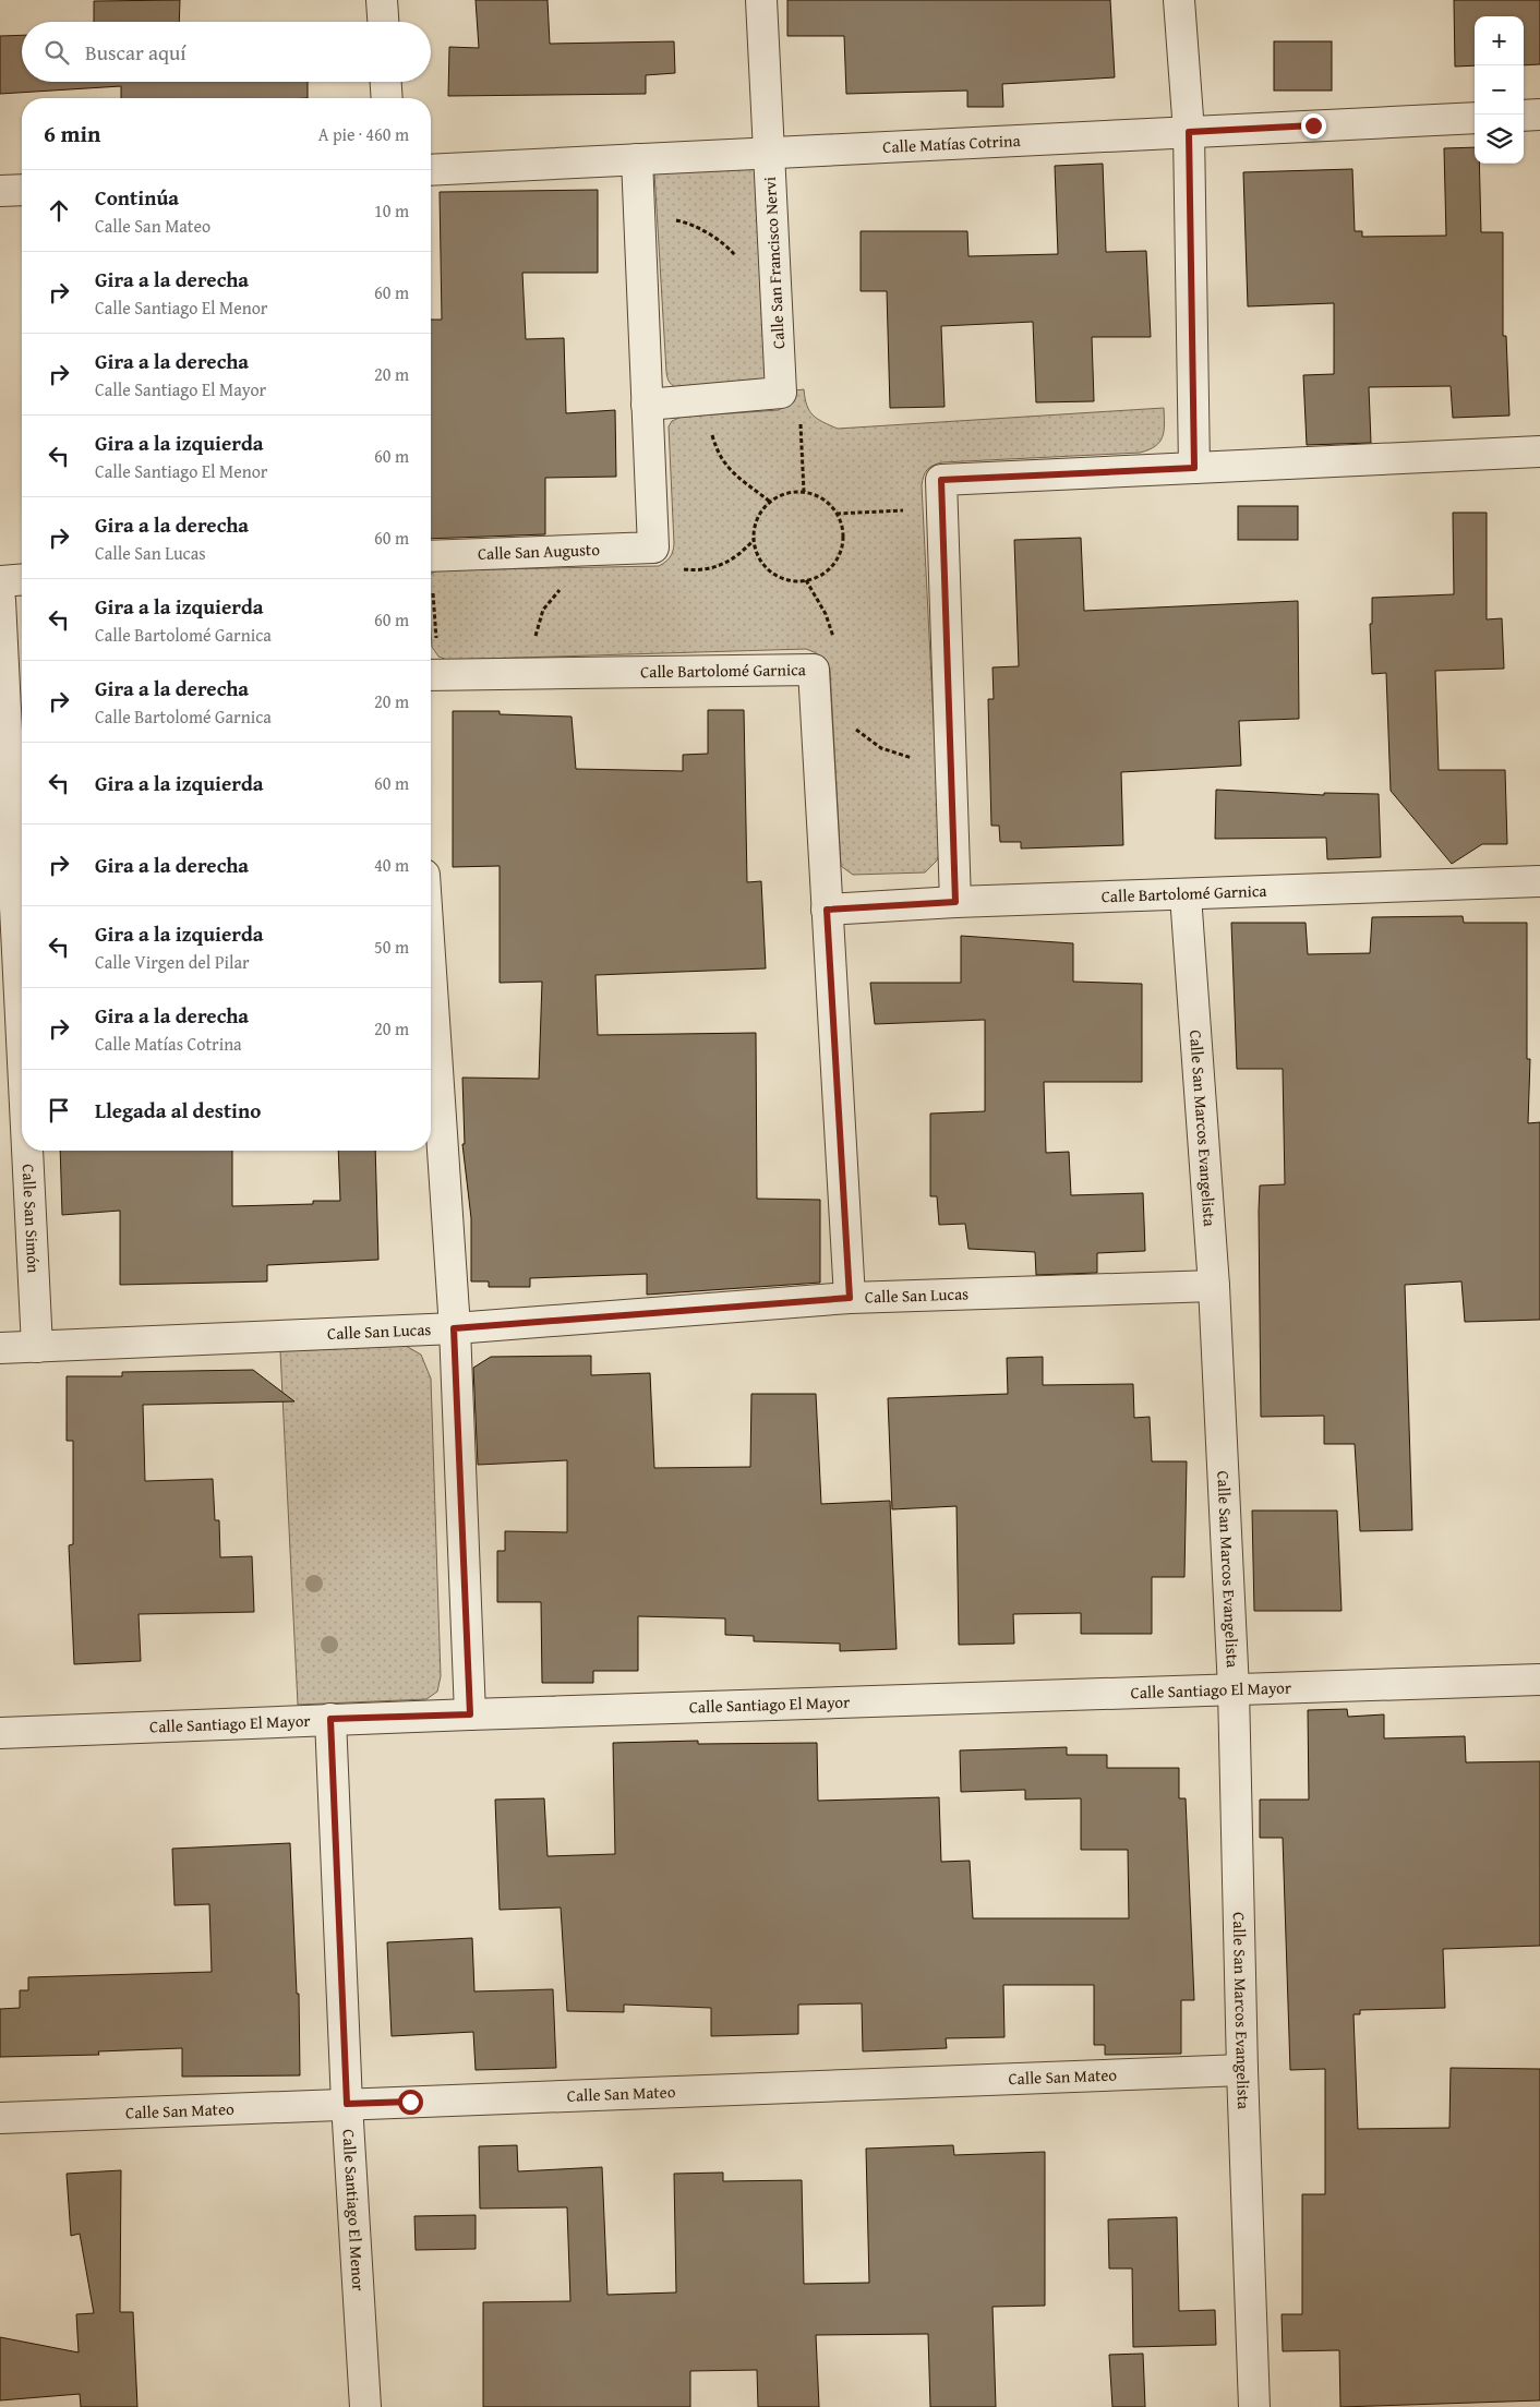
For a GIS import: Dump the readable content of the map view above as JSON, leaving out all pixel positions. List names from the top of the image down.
{
  "streets": {
    "street": [
      "Calle Matías Cotrina",
      "Calle San Francisco Nervi",
      "Calle San Augusto",
      "Calle Bartolomé Garnica",
      "Calle San Marcos Evangelista",
      "Calle San Simón",
      "Calle San Lucas",
      "Calle Santiago El Mayor",
      "Calle San Mateo",
      "Calle Santiago El Menor"
    ]
  },
  "crossings": [
    ["Calle Matías Cotrina", "Calle San Francisco Nervi"],
    ["Calle San Francisco Nervi", "Calle San Augusto"],
    ["Calle Bartolomé Garnica", "Calle San Marcos Evangelista"],
    ["Calle Bartolomé Garnica", "Calle San Lucas"],
    ["Calle San Marcos Evangelista", "Calle San Lucas"],
    ["Calle San Marcos Evangelista", "Calle Santiago El Mayor"],
    ["Calle San Marcos Evangelista", "Calle San Mateo"],
    ["Calle San Simón", "Calle San Lucas"],
    ["Calle Santiago El Mayor", "Calle Santiago El Menor"],
    ["Calle San Mateo", "Calle Santiago El Menor"]
  ],
  "page": {
    "map_buttons": ["+", "−"],
    "search": "Buscar aquí",
    "heading": ["6 min", "A pie · 460 m"],
    "list": [
      ["Continúa", "Calle San Mateo", "10 m"],
      ["Gira a la derecha", "Calle Santiago El Menor", "60 m"],
      ["Gira a la derecha", "Calle Santiago El Mayor", "20 m"],
      ["Gira a la izquierda", "Calle Santiago El Menor", "60 m"],
      ["Gira a la derecha", "Calle San Lucas", "60 m"],
      ["Gira a la izquierda", "Calle Bartolomé Garnica", "60 m"],
      ["Gira a la derecha", "Calle Bartolomé Garnica", "20 m"],
      ["Gira a la izquierda", "60 m"],
      ["Gira a la derecha", "40 m"],
      ["Gira a la izquierda", "Calle Virgen del Pilar", "50 m"],
      ["Gira a la derecha", "Calle Matías Cotrina", "20 m"],
      "Llegada al destino"
    ]
  }
}
